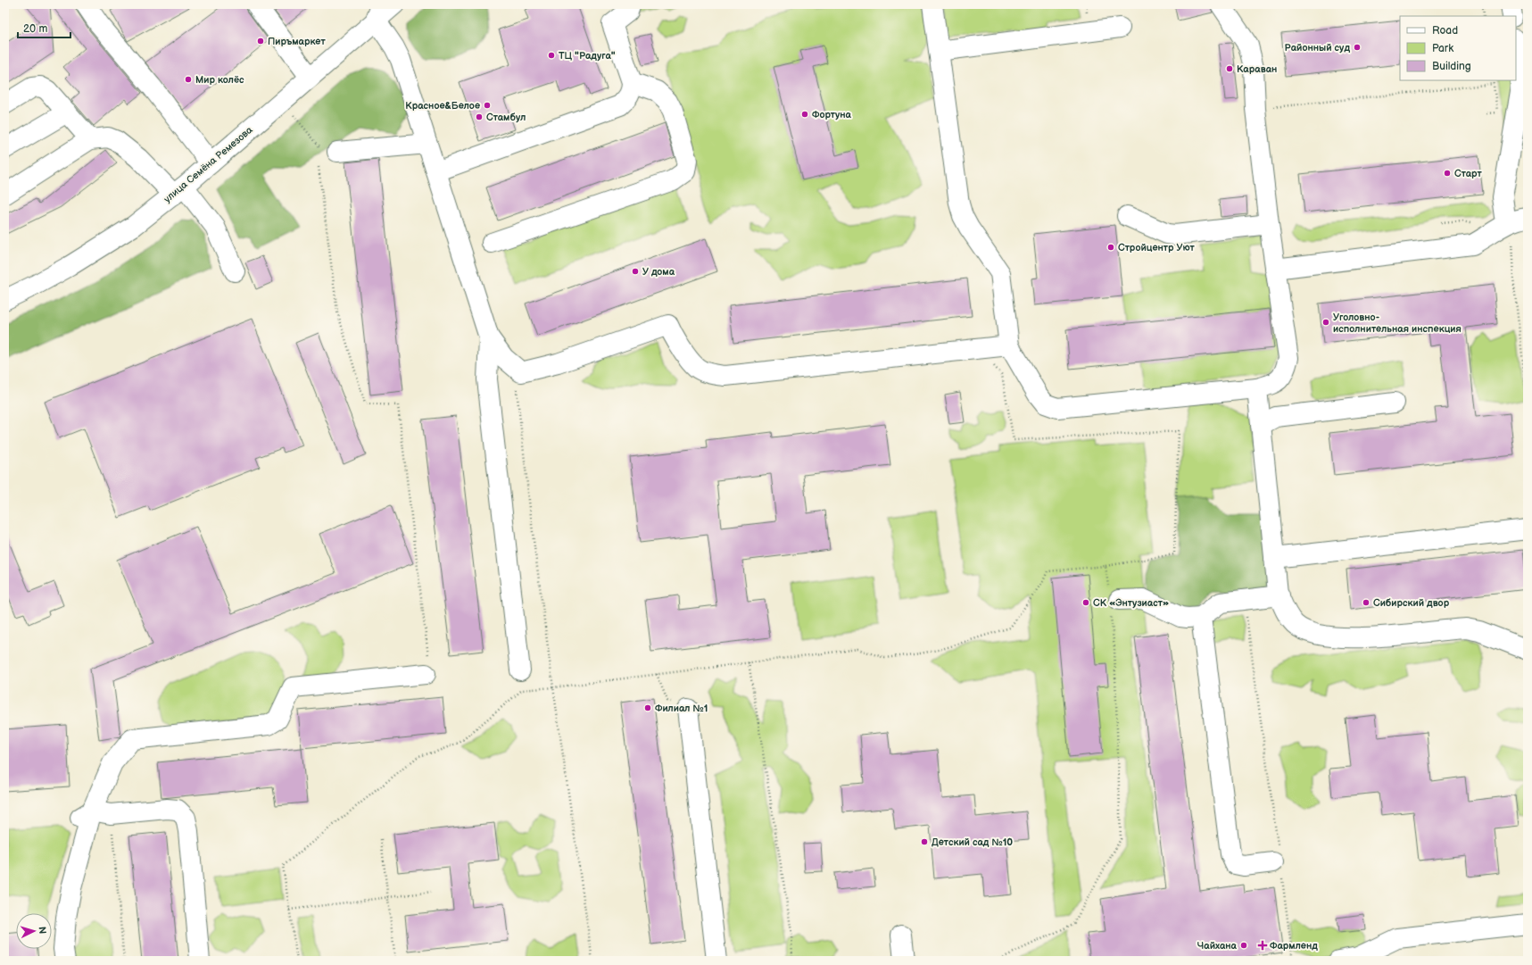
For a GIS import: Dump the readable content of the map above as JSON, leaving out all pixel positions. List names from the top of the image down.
{
  "streets": {
    "street": ["улица Семёна Ремезова"]
  },
  "places": {
    "other": [
      "Пиръмаркет",
      "Районный суд",
      "ТЦ \"Радуга\"",
      "Караван",
      "Мир колёс",
      "Красное&Белое",
      "Фортуна",
      "Стамбул",
      "Старт",
      "Стройцентр Уют",
      "У дома",
      "Уголовно- исполнительная инспекция",
      "СК «Энтузиаст»",
      "Сибирский двор",
      "Филиал №1",
      "Детский сад №10",
      "Чайхана"
    ],
    "health": ["Фармленд"]
  },
  "legend": ["Road", "Park", "Building"],
  "scale_bar": "20 m",
  "north": "right"
}
